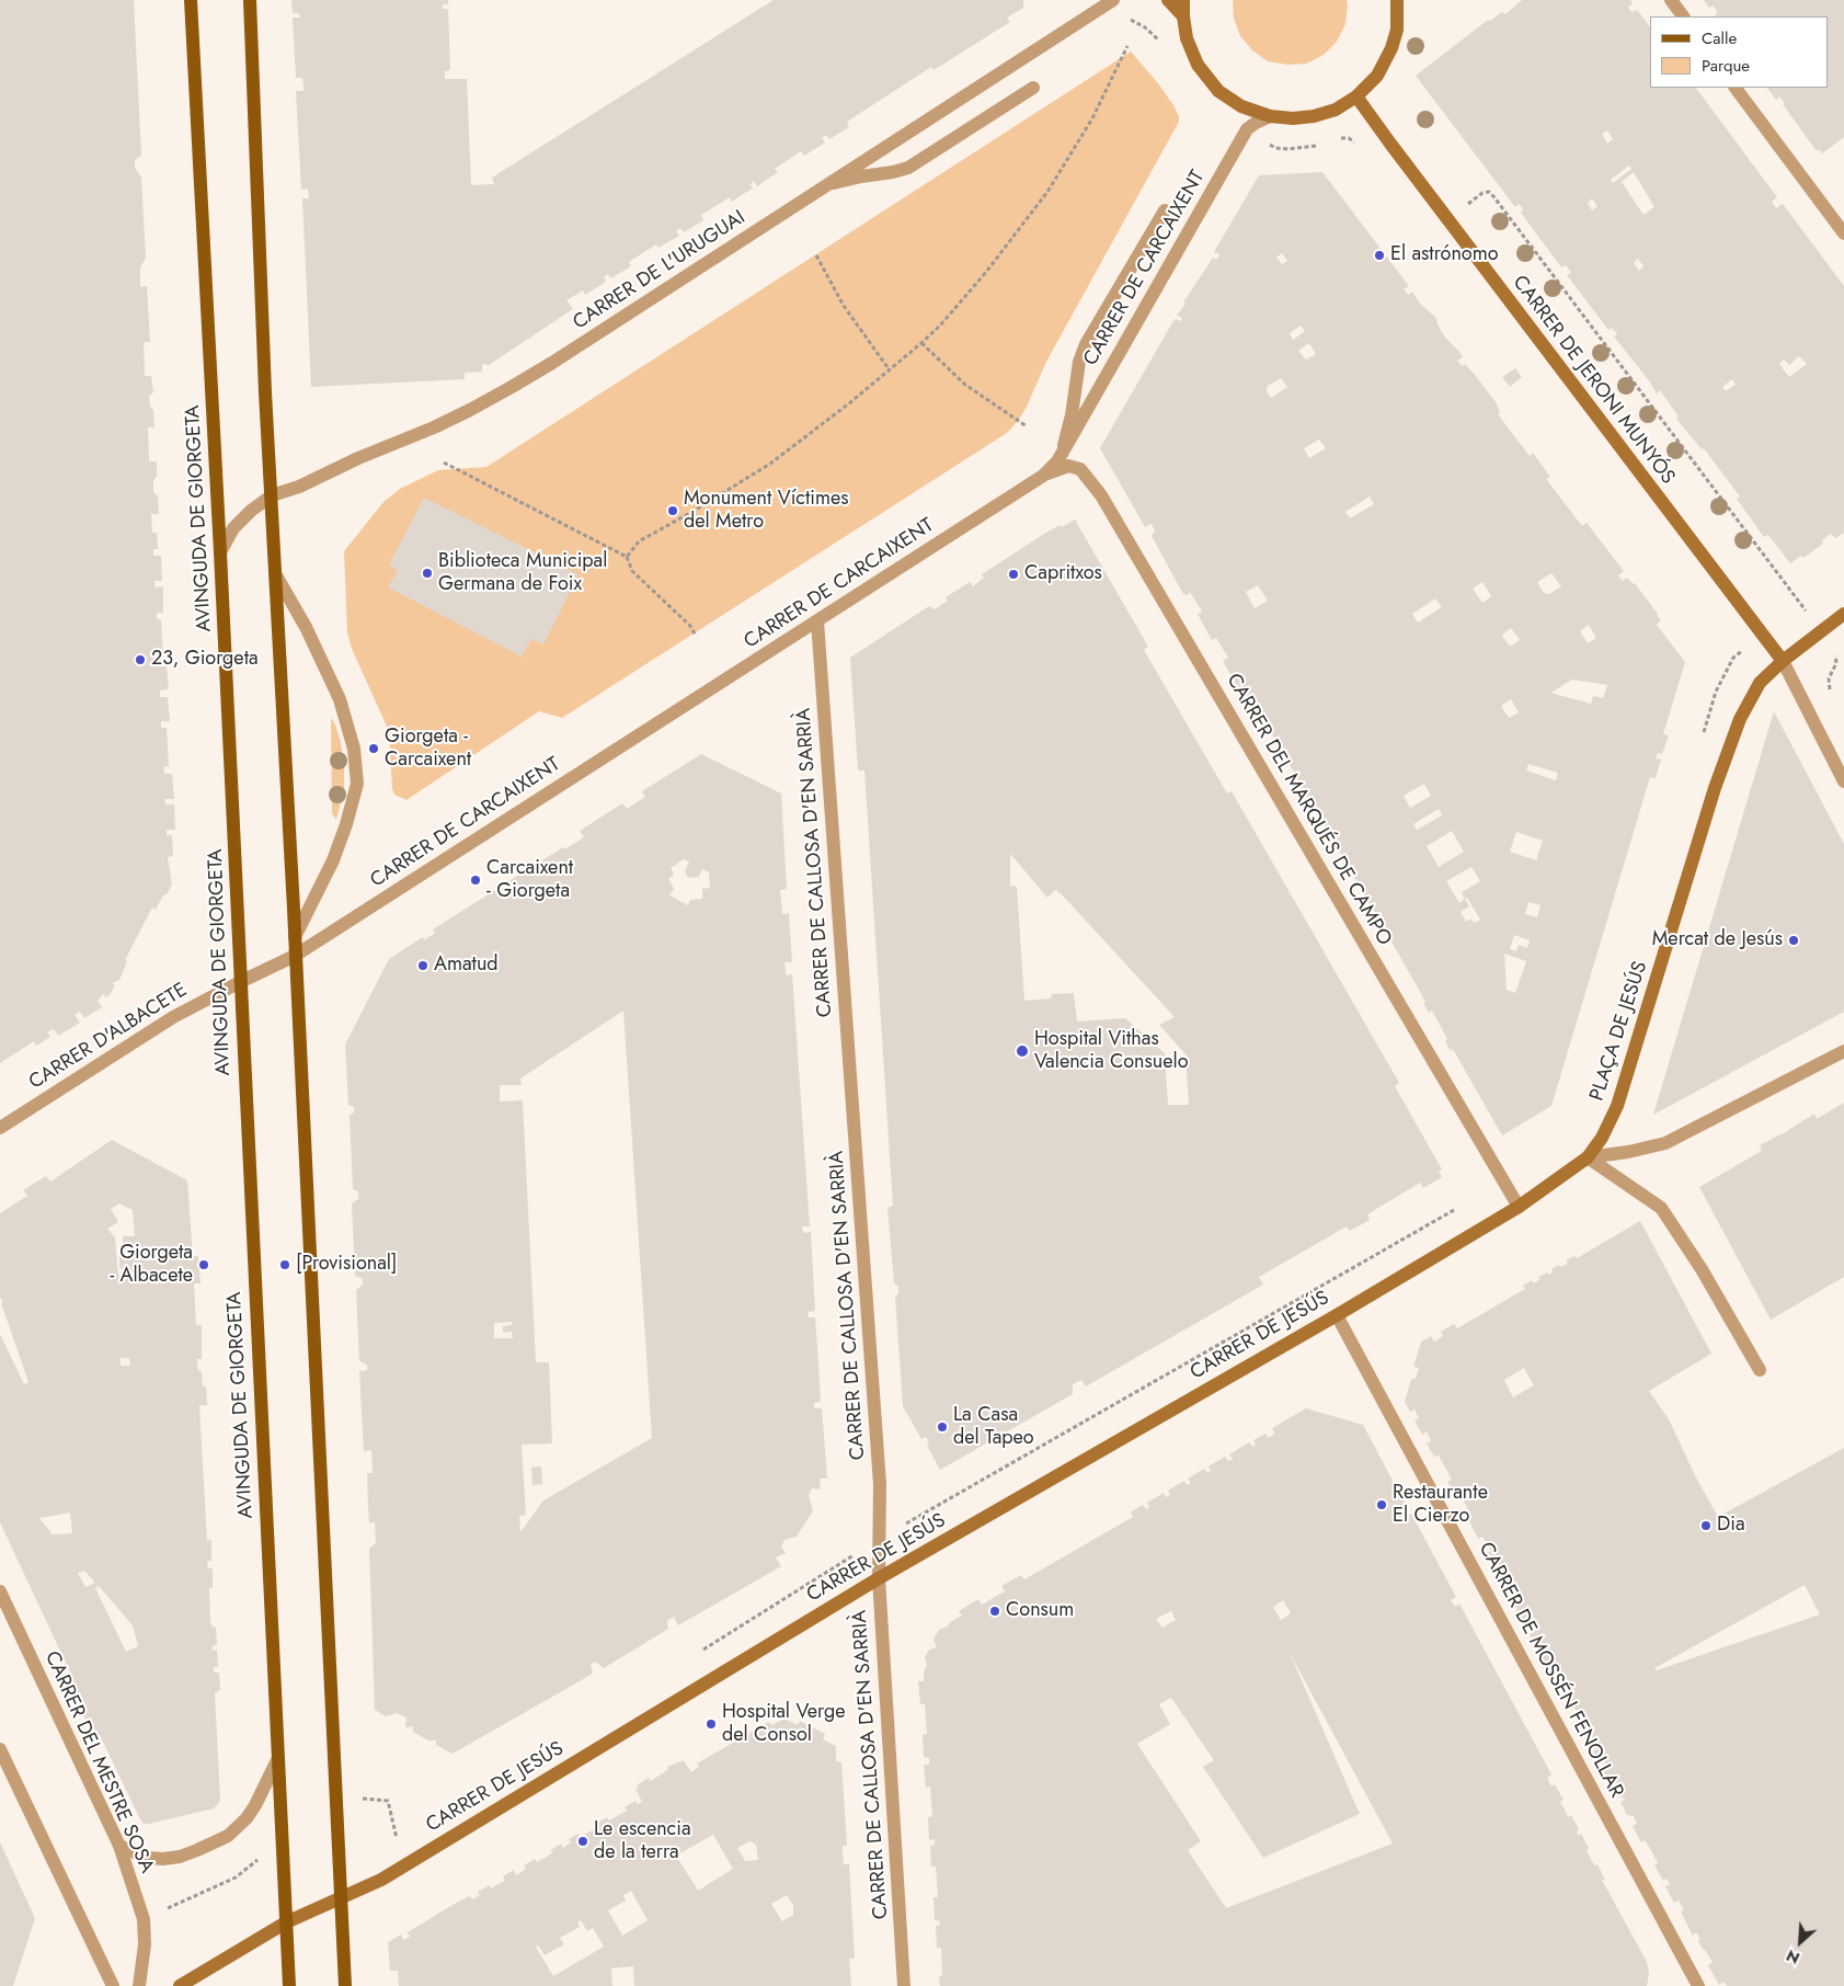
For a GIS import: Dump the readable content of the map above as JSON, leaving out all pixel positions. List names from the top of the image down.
{
  "streets": {
    "main road": [
      "CARRER DE JERONI MUNYÓS",
      "AVINGUDA DE GIORGETA",
      "PLAÇA DE JESÚS",
      "CARRER DE JESÚS"
    ],
    "street": [
      "CARRER DE CARCAIXENT",
      "CARRER DE L'URUGUAI",
      "CARRER DEL MARQUÉS DE CAMPO",
      "CARRER DE CALLOSA D'EN SARRIÀ",
      "CARRER D'ALBACETE",
      "CARRER DE MOSSÉN FENOLLAR",
      "CARRER DEL MESTRE SOSA"
    ]
  },
  "crossings": [
    ["CARRER DE CARCAIXENT", "AVINGUDA DE GIORGETA"],
    ["CARRER DE CARCAIXENT", "CARRER DEL MARQUÉS DE CAMPO"],
    ["CARRER DE CARCAIXENT", "CARRER DE CALLOSA D'EN SARRIÀ"],
    ["CARRER DE CARCAIXENT", "CARRER D'ALBACETE"],
    ["CARRER DE L'URUGUAI", "AVINGUDA DE GIORGETA"],
    ["CARRER DE JERONI MUNYÓS", "PLAÇA DE JESÚS"],
    ["AVINGUDA DE GIORGETA", "CARRER D'ALBACETE"],
    ["AVINGUDA DE GIORGETA", "CARRER DE JESÚS"],
    ["CARRER DEL MARQUÉS DE CAMPO", "CARRER DE JESÚS"],
    ["CARRER DE CALLOSA D'EN SARRIÀ", "CARRER DE JESÚS"],
    ["PLAÇA DE JESÚS", "CARRER DE JESÚS"],
    ["CARRER DE JESÚS", "CARRER DE MOSSÉN FENOLLAR"]
  ],
  "places": [
    "El astrónomo",
    "Monument Víctimes del Metro",
    "Biblioteca Municipal Germana de Foix",
    "Capritxos",
    "23, Giorgeta",
    "Giorgeta - Carcaixent",
    "Carcaixent - Giorgeta",
    "Mercat de Jesús",
    "Amatud",
    "Hospital Vithas Valencia Consuelo",
    "Giorgeta - Albacete",
    "[Provisional]",
    "La Casa del Tapeo",
    "Restaurante El Cierzo",
    "Dia",
    "Consum",
    "Hospital Verge del Consol",
    "Le escencia de la terra"
  ],
  "legend": ["Calle", "Parque"],
  "north": "bottom left"
}
